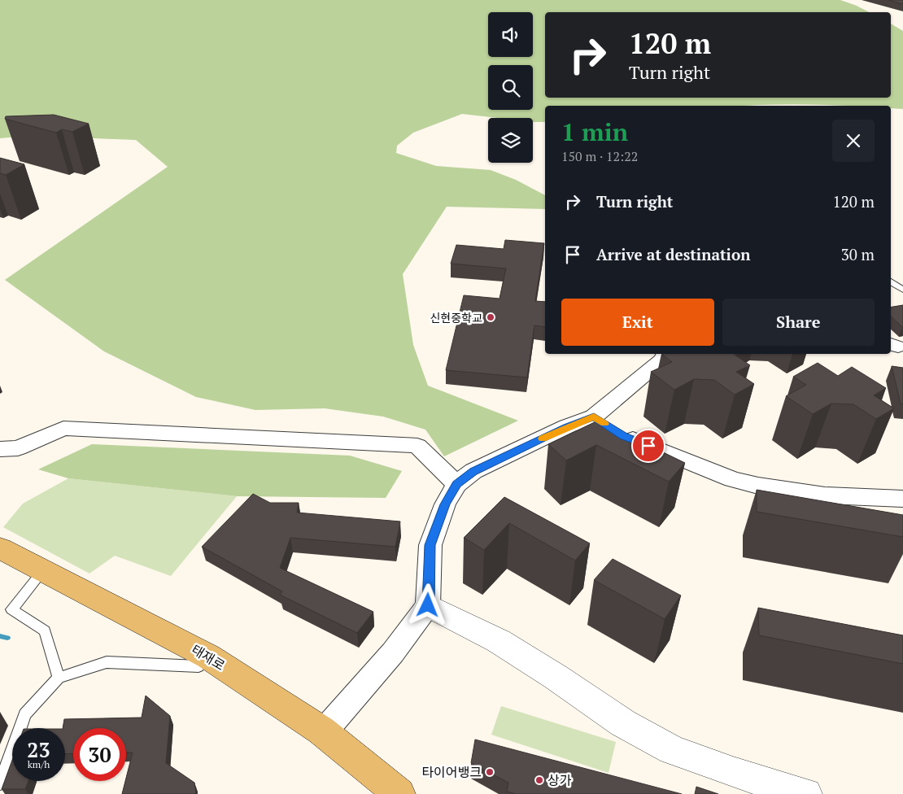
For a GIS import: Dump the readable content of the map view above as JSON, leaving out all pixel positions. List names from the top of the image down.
{
  "streets": {
    "main road": ["태재로"]
  },
  "places": ["신현중학교", "타이어뱅크", "상가"],
  "page": {
    "turn": ["120 m", "Turn right"],
    "heading": ["1 min", "150 m · 12:22"],
    "list": [
      {
        "name": "Turn right",
        "value": "120 m"
      },
      {
        "name": "Arrive at destination",
        "value": "30 m"
      }
    ],
    "buttons": ["Exit", "Share"],
    "speed": "23 km/h",
    "limit": "30"
  }
}
